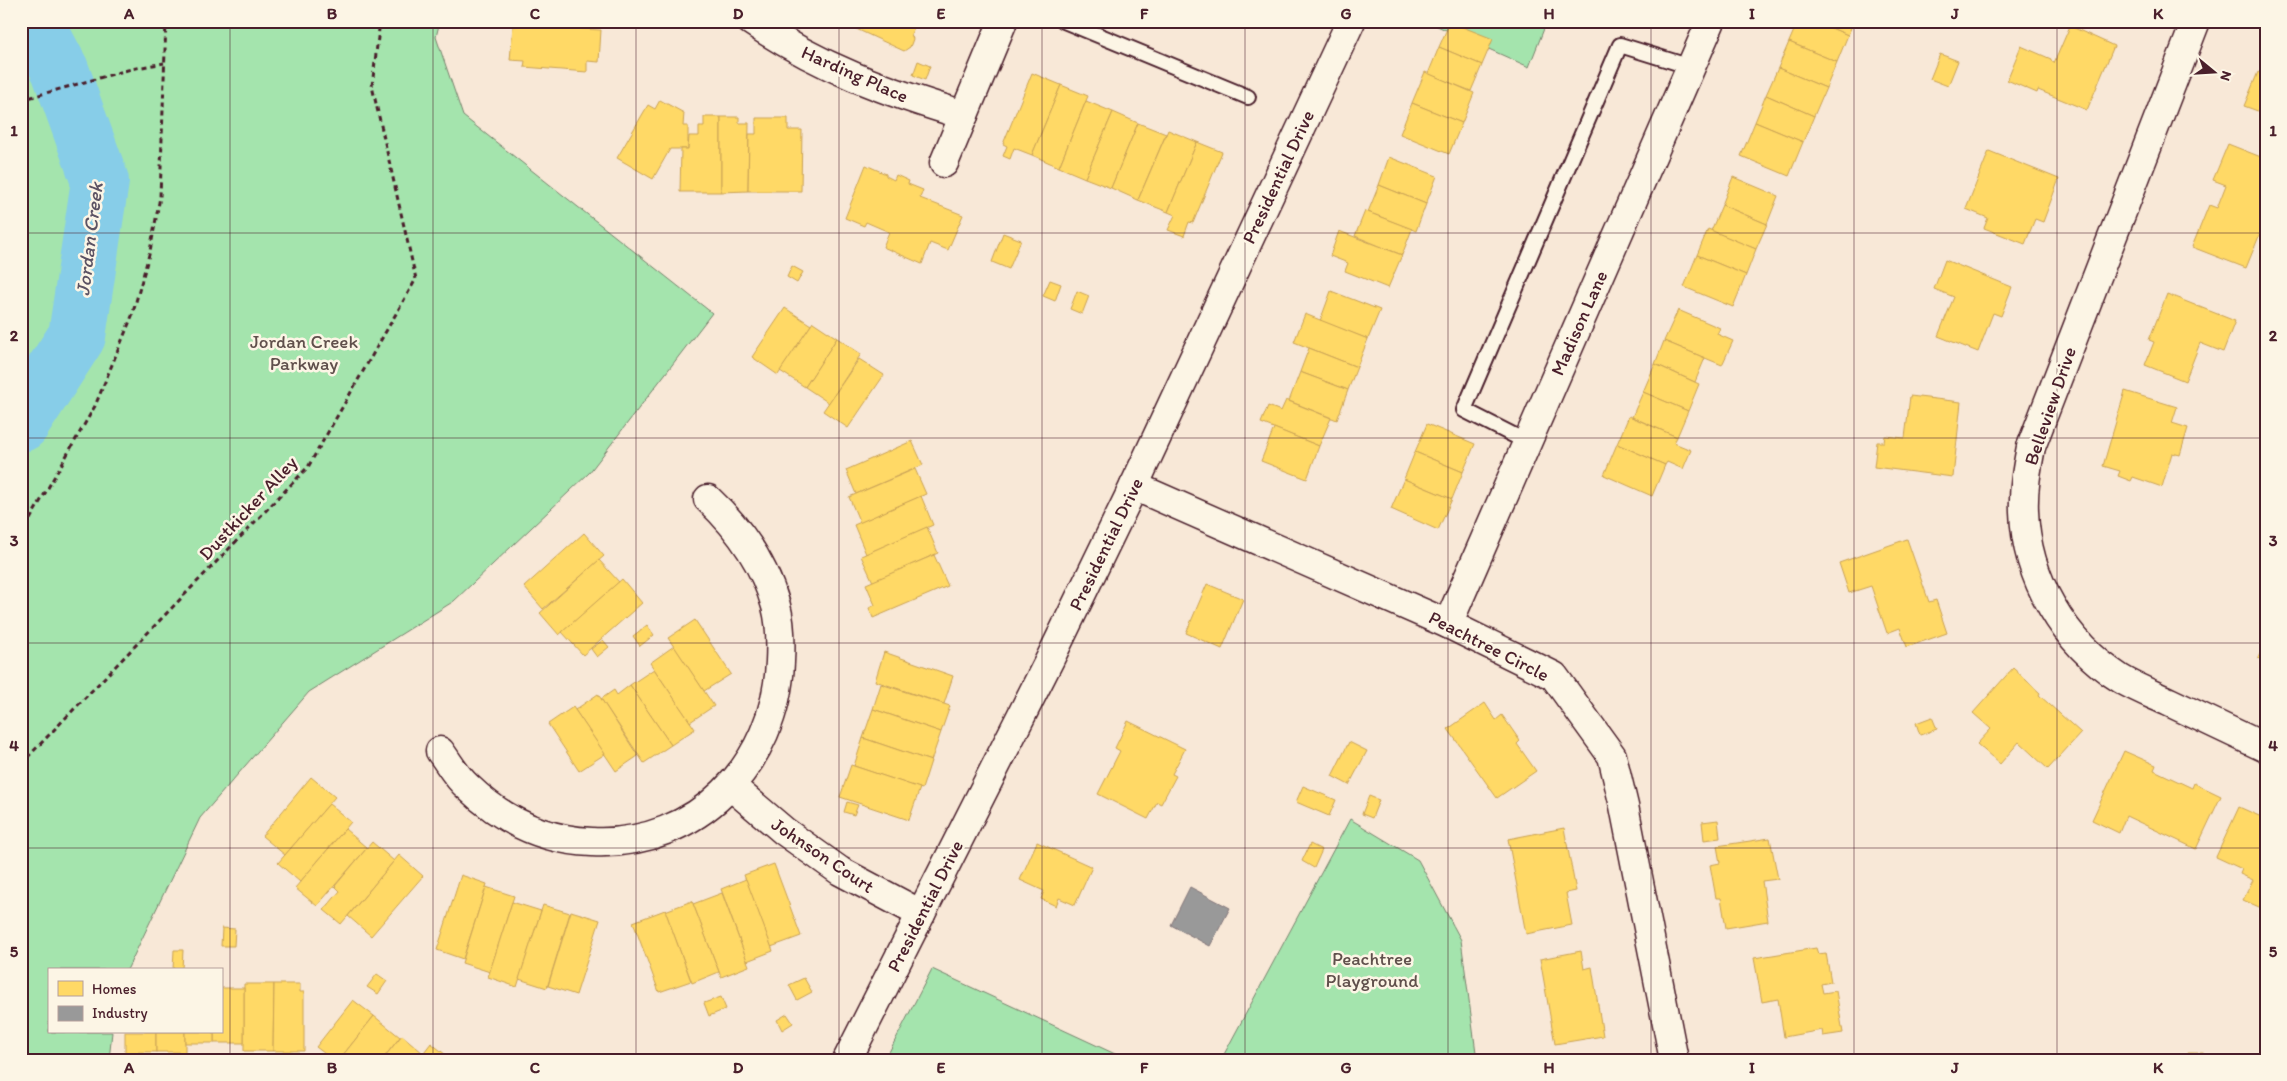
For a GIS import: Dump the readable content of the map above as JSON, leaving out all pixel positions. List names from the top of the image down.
{
  "streets": {
    "street": [
      "Harding Place",
      "Presidential Drive",
      "Madison Lane",
      "Belleview Drive",
      "Peachtree Circle",
      "Johnson Court"
    ],
    "path": ["Dustkicker Alley"]
  },
  "crossings": [
    ["Presidential Drive", "Peachtree Circle"],
    ["Presidential Drive", "Johnson Court"],
    ["Madison Lane", "Peachtree Circle"]
  ],
  "water": ["Jordan Creek"],
  "parks": ["Jordan Creek Parkway", "Peachtree Playground"],
  "legend": ["Homes", "Industry"],
  "north": "right",
  "grid": {
    "columns": [
      "A",
      "B",
      "C",
      "D",
      "E",
      "F",
      "G",
      "H",
      "I",
      "J",
      "K"
    ],
    "rows": [
      "1",
      "2",
      "3",
      "4",
      "5"
    ]
  }
}
